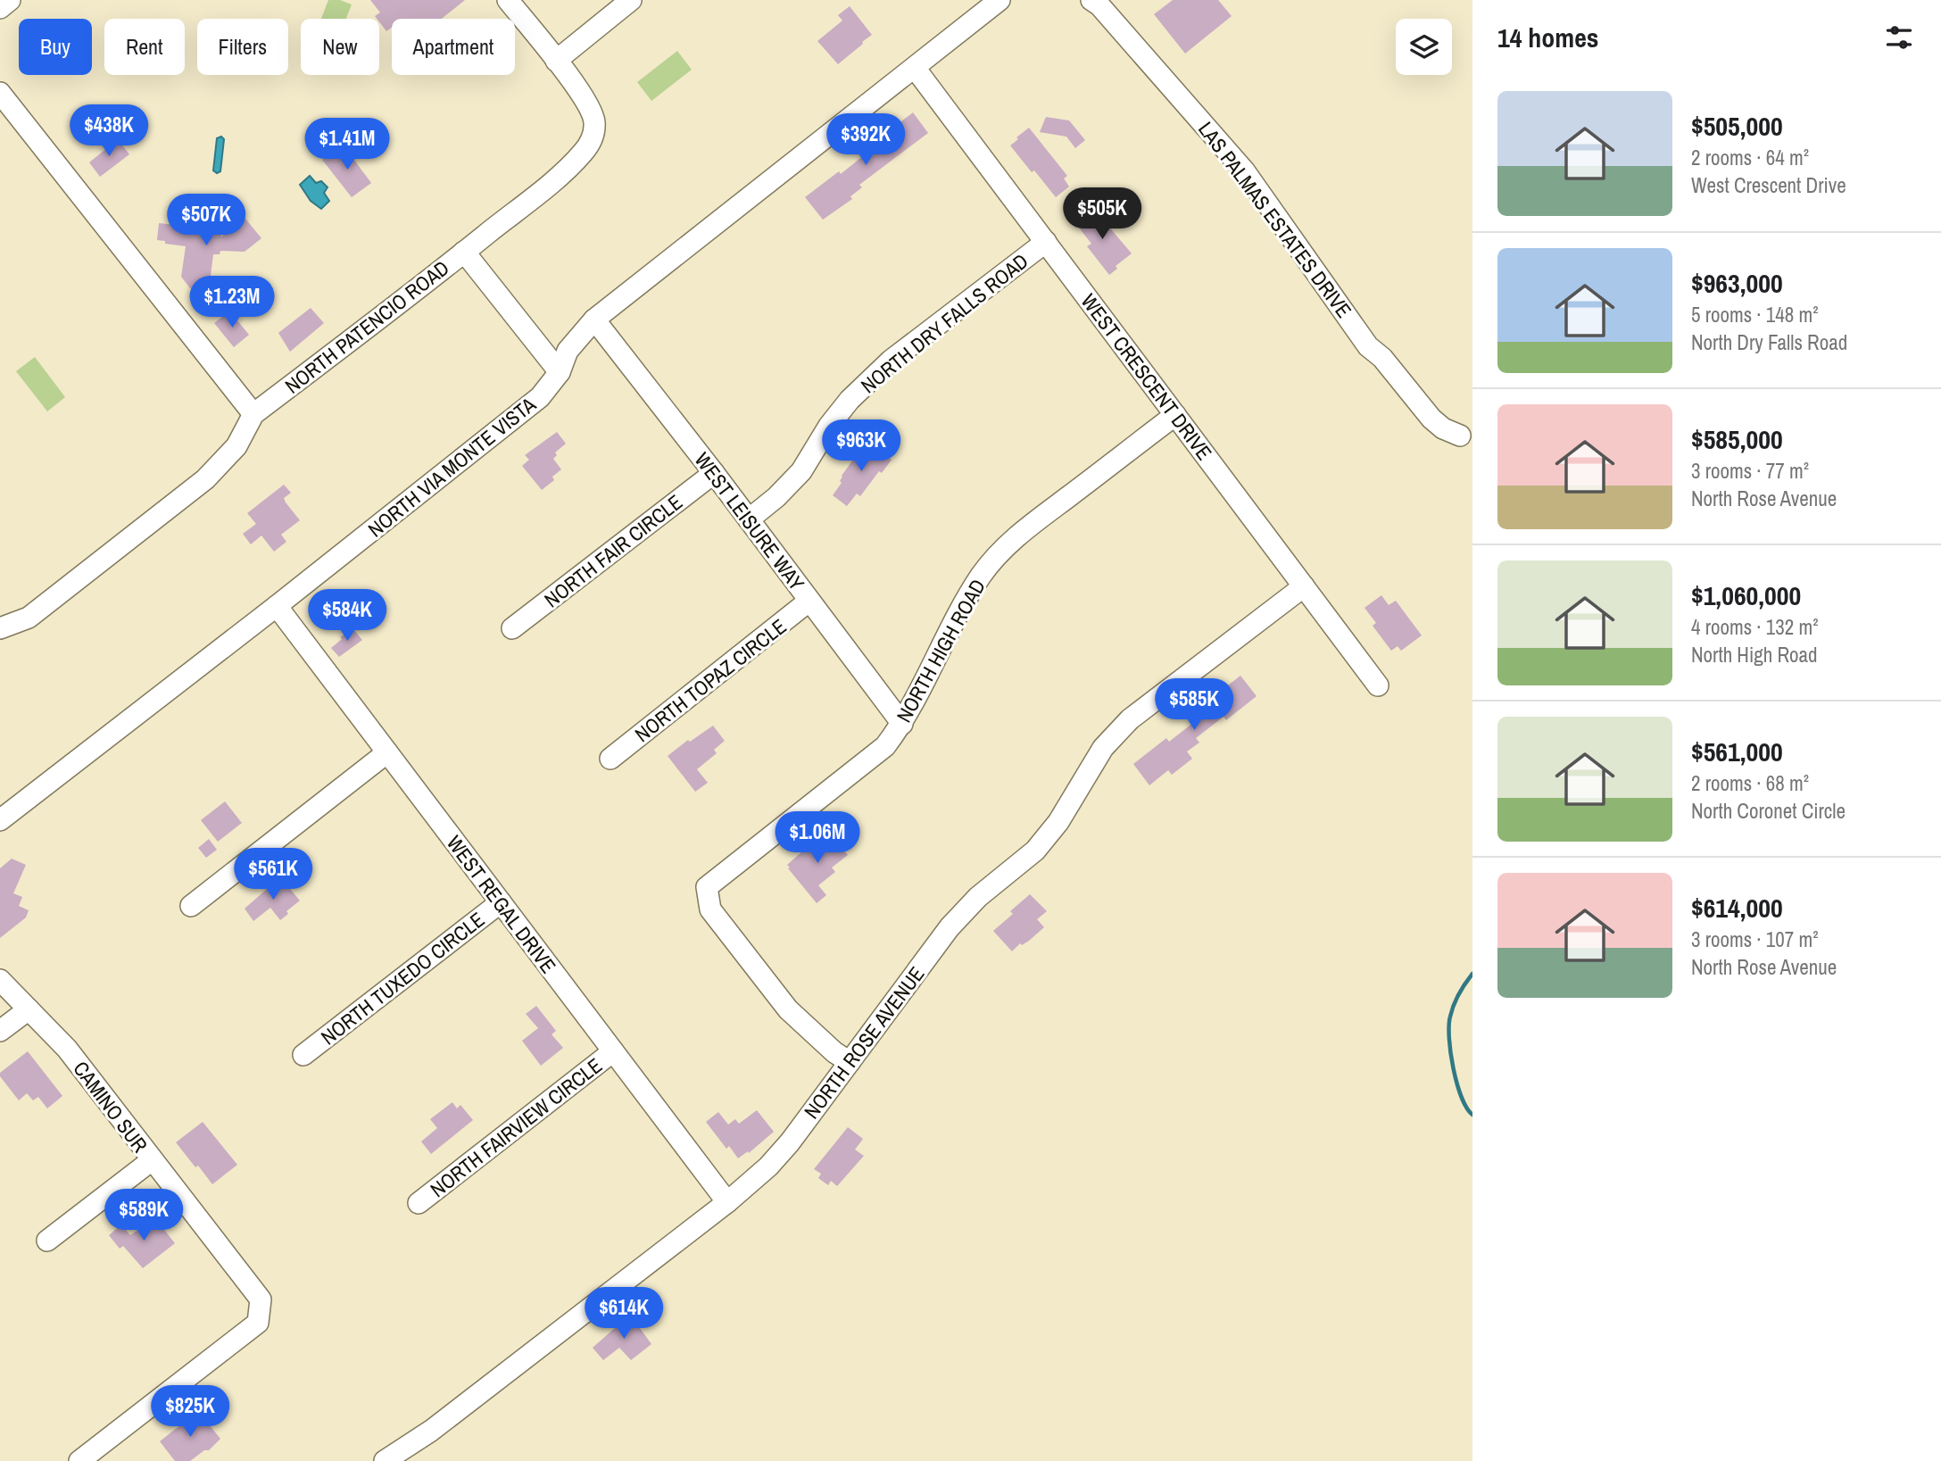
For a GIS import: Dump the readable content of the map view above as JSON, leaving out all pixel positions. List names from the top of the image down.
{
  "streets": {
    "street": [
      "LAS PALMAS ESTATES DRIVE",
      "NORTH DRY FALLS ROAD",
      "NORTH PATENCIO ROAD",
      "WEST CRESCENT DRIVE",
      "NORTH VIA MONTE VISTA",
      "WEST LEISURE WAY",
      "NORTH FAIR CIRCLE",
      "NORTH HIGH ROAD",
      "NORTH TOPAZ CIRCLE",
      "WEST REGAL DRIVE",
      "NORTH TUXEDO CIRCLE",
      "NORTH ROSE AVENUE",
      "CAMINO SUR",
      "NORTH FAIRVIEW CIRCLE"
    ]
  },
  "crossings": [
    ["NORTH DRY FALLS ROAD", "WEST CRESCENT DRIVE"],
    ["NORTH DRY FALLS ROAD", "WEST LEISURE WAY"],
    ["WEST CRESCENT DRIVE", "NORTH VIA MONTE VISTA"],
    ["WEST CRESCENT DRIVE", "NORTH HIGH ROAD"],
    ["WEST CRESCENT DRIVE", "NORTH ROSE AVENUE"],
    ["NORTH VIA MONTE VISTA", "WEST LEISURE WAY"],
    ["NORTH VIA MONTE VISTA", "WEST REGAL DRIVE"],
    ["WEST LEISURE WAY", "NORTH FAIR CIRCLE"],
    ["WEST LEISURE WAY", "NORTH HIGH ROAD"],
    ["WEST LEISURE WAY", "NORTH TOPAZ CIRCLE"],
    ["NORTH HIGH ROAD", "NORTH ROSE AVENUE"],
    ["WEST REGAL DRIVE", "NORTH TUXEDO CIRCLE"],
    ["WEST REGAL DRIVE", "NORTH ROSE AVENUE"],
    ["WEST REGAL DRIVE", "NORTH FAIRVIEW CIRCLE"]
  ],
  "page": {
    "heading": "14 homes",
    "chip": [
      "Buy",
      "Rent",
      "Filters",
      "New",
      "Apartment"
    ],
    "list": [
      {
        "name": "$505,000",
        "note": "2 rooms · 64 m² · West Crescent Drive"
      },
      {
        "name": "$963,000",
        "note": "5 rooms · 148 m² · North Dry Falls Road"
      },
      {
        "name": "$585,000",
        "note": "3 rooms · 77 m² · North Rose Avenue"
      },
      {
        "name": "$1,060,000",
        "note": "4 rooms · 132 m² · North High Road"
      },
      {
        "name": "$561,000",
        "note": "2 rooms · 68 m² · North Coronet Circle"
      },
      {
        "name": "$614,000",
        "note": "3 rooms · 107 m² · North Rose Avenue"
      }
    ],
    "price": [
      "$438K",
      "$392K",
      "$1.41M",
      "$505K",
      "$507K",
      "$1.23M",
      "$963K",
      "$584K",
      "$585K",
      "$1.06M",
      "$561K",
      "$589K",
      "$614K",
      "$825K"
    ]
  }
}
